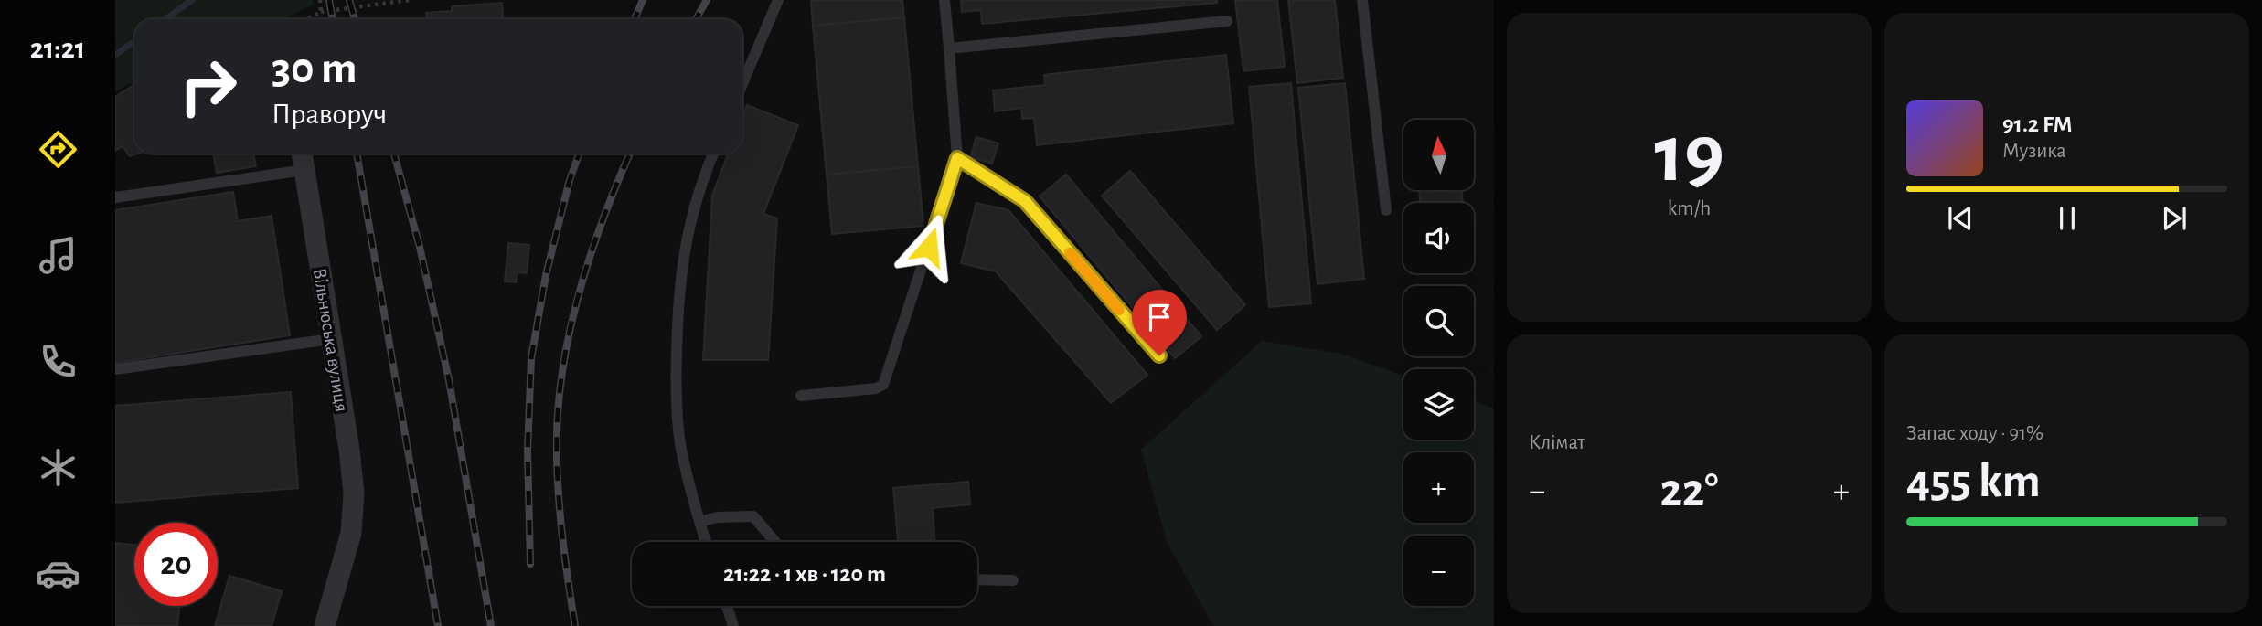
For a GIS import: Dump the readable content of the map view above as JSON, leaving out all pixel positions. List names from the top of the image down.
{
  "streets": {
    "street": ["Вільнюська вулиця"]
  },
  "north": "top",
  "page": {
    "tabs": "21:21",
    "tile": [
      ["19", "km/h"],
      "Клімат",
      ["Запас ходу · 91%", "455 km"]
    ],
    "turn": ["30 m", "Праворуч"],
    "song": ["91.2 FM", "Музика"],
    "map_buttons": ["+", "−"],
    "heat": ["−", "22°", "+"],
    "limit": "20",
    "trip": "21:22 · 1 хв · 120 m"
  }
}
